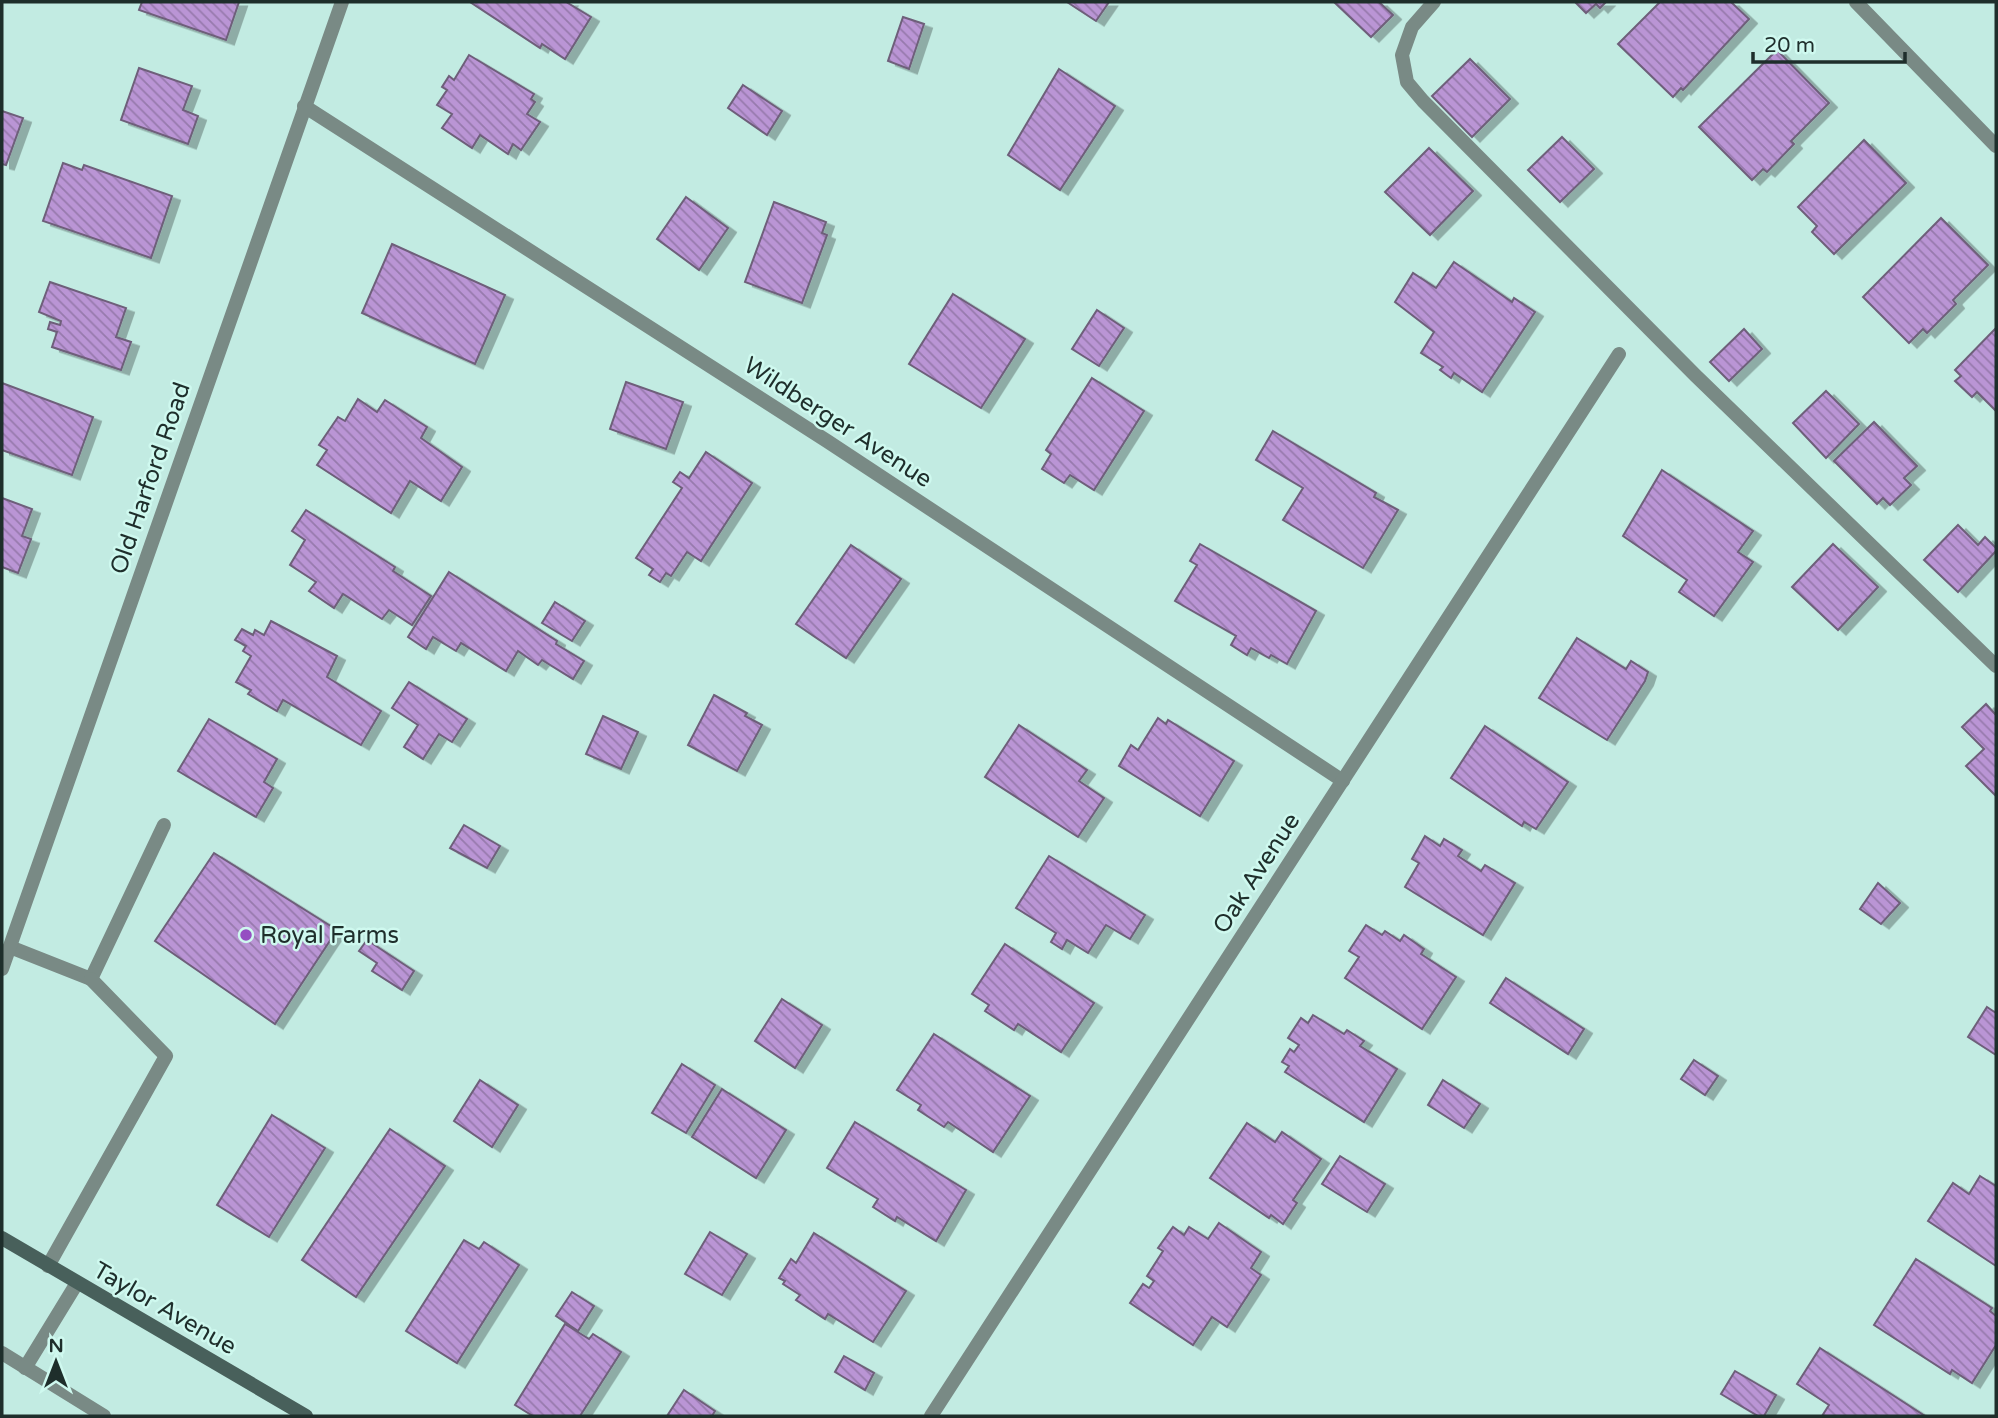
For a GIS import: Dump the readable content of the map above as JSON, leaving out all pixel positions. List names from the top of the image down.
{
  "streets": {
    "main road": ["Taylor Avenue"],
    "street": ["Wildberger Avenue", "Old Harford Road", "Oak Avenue"]
  },
  "crossings": [
    ["Wildberger Avenue", "Old Harford Road"],
    ["Wildberger Avenue", "Oak Avenue"]
  ],
  "places": ["Royal Farms"],
  "scale_bar": "20 m",
  "north": "top"
}
